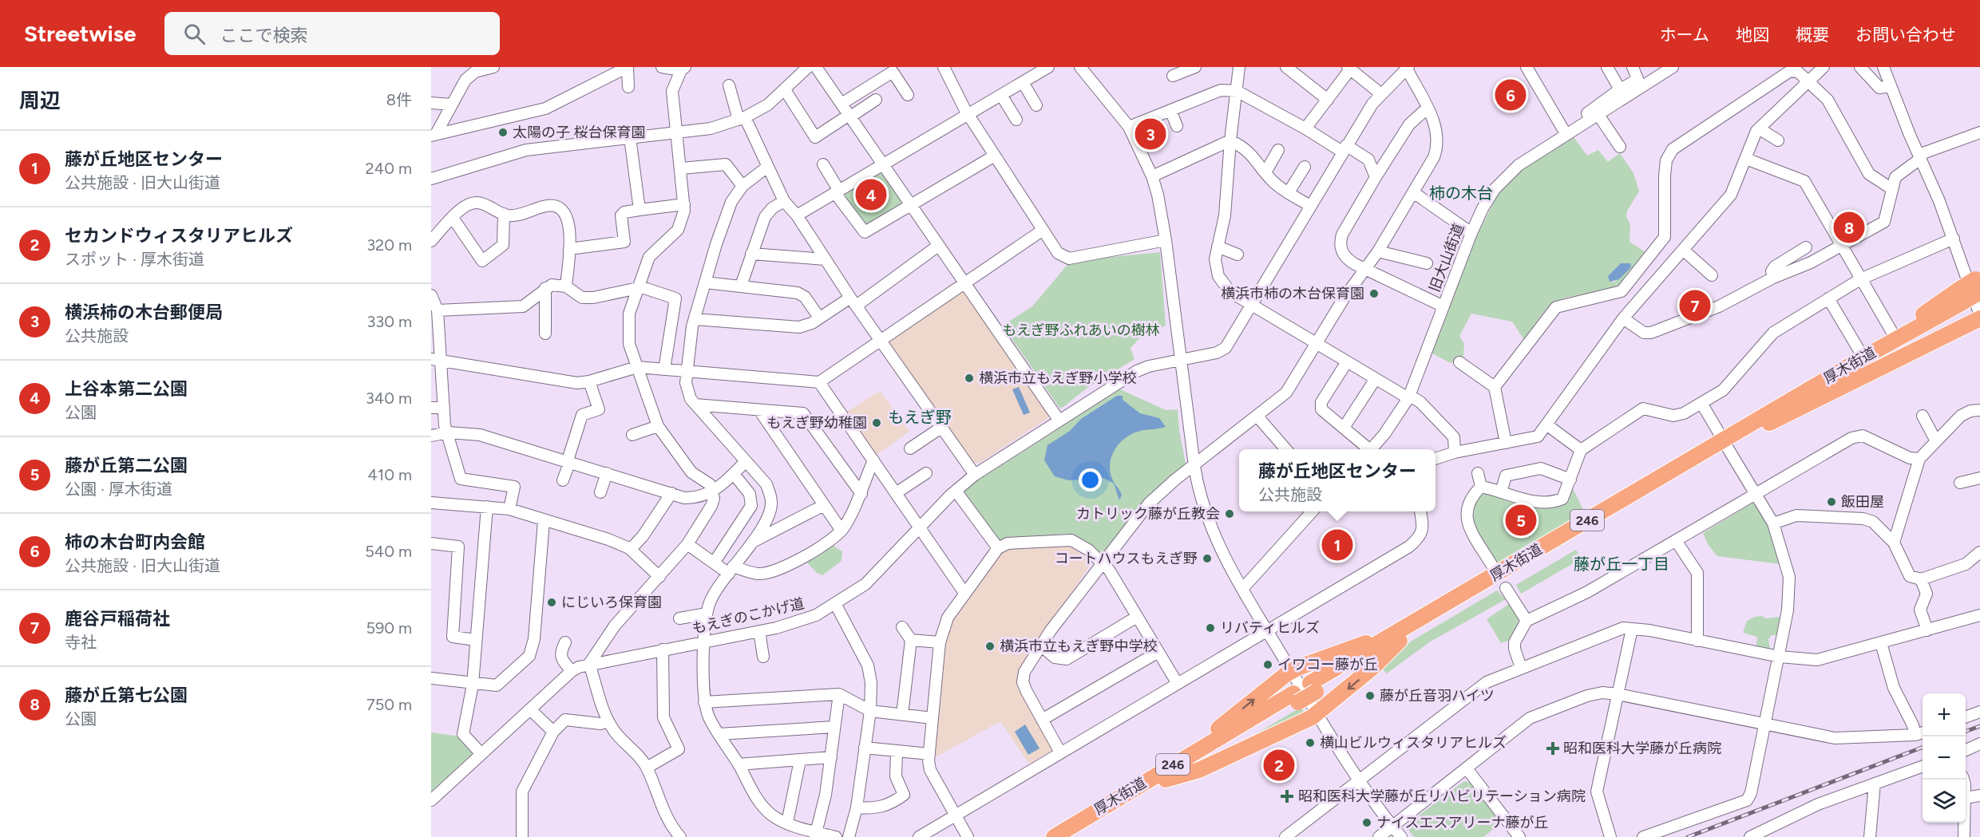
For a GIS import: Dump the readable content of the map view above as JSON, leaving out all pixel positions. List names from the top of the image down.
{
  "streets": {
    "highway": ["厚木街道", "246"],
    "street": ["旧大山街道", "もえぎのこかげ道"]
  },
  "crossings": [
    ["厚木街道", "246"]
  ],
  "districts": ["柿の木台", "もえぎ野", "藤が丘一丁目"],
  "parks": ["もえぎ野ふれあいの樹林"],
  "places": {
    "other": [
      "太陽の子 桜台保育園",
      "横浜市柿の木台保育園",
      "横浜市立もえぎ野小学校",
      "もえぎ野幼稚園",
      "飯田屋",
      "カトリック藤が丘教会",
      "コートハウスもえぎ野",
      "にじいろ保育園",
      "リバティヒルズ",
      "横浜市立もえぎ野中学校",
      "イワコー藤が丘",
      "藤が丘音羽ハイツ",
      "横山ビルウィスタリアヒルズ",
      "ナイスエスアリーナ藤が丘"
    ],
    "health": ["昭和医科大学藤が丘病院", "昭和医科大学藤が丘リハビリテーション病院"]
  },
  "page": {
    "header": "Streetwise",
    "search": "ここで検索",
    "nav": [
      "ホーム",
      "地図",
      "概要",
      "お問い合わせ"
    ],
    "heading": ["周辺", "8件"],
    "pins": [
      "6",
      "3",
      "4",
      "8",
      "7",
      "5",
      "1",
      "2"
    ],
    "list": [
      {
        "mark": "1",
        "name": "藤が丘地区センター",
        "note": "公共施設 · 旧大山街道",
        "value": "240 m"
      },
      {
        "mark": "2",
        "name": "セカンドウィスタリアヒルズ",
        "note": "スポット · 厚木街道",
        "value": "320 m"
      },
      {
        "mark": "3",
        "name": "横浜柿の木台郵便局",
        "note": "公共施設",
        "value": "330 m"
      },
      {
        "mark": "4",
        "name": "上谷本第二公園",
        "note": "公園",
        "value": "340 m"
      },
      {
        "mark": "5",
        "name": "藤が丘第二公園",
        "note": "公園 · 厚木街道",
        "value": "410 m"
      },
      {
        "mark": "6",
        "name": "柿の木台町内会館",
        "note": "公共施設 · 旧大山街道",
        "value": "540 m"
      },
      {
        "mark": "7",
        "name": "鹿谷戸稲荷社",
        "note": "寺社",
        "value": "590 m"
      },
      {
        "mark": "8",
        "name": "藤が丘第七公園",
        "note": "公園",
        "value": "750 m"
      }
    ],
    "popup": ["藤が丘地区センター", "公共施設"],
    "map_buttons": ["+", "−"]
  }
}
